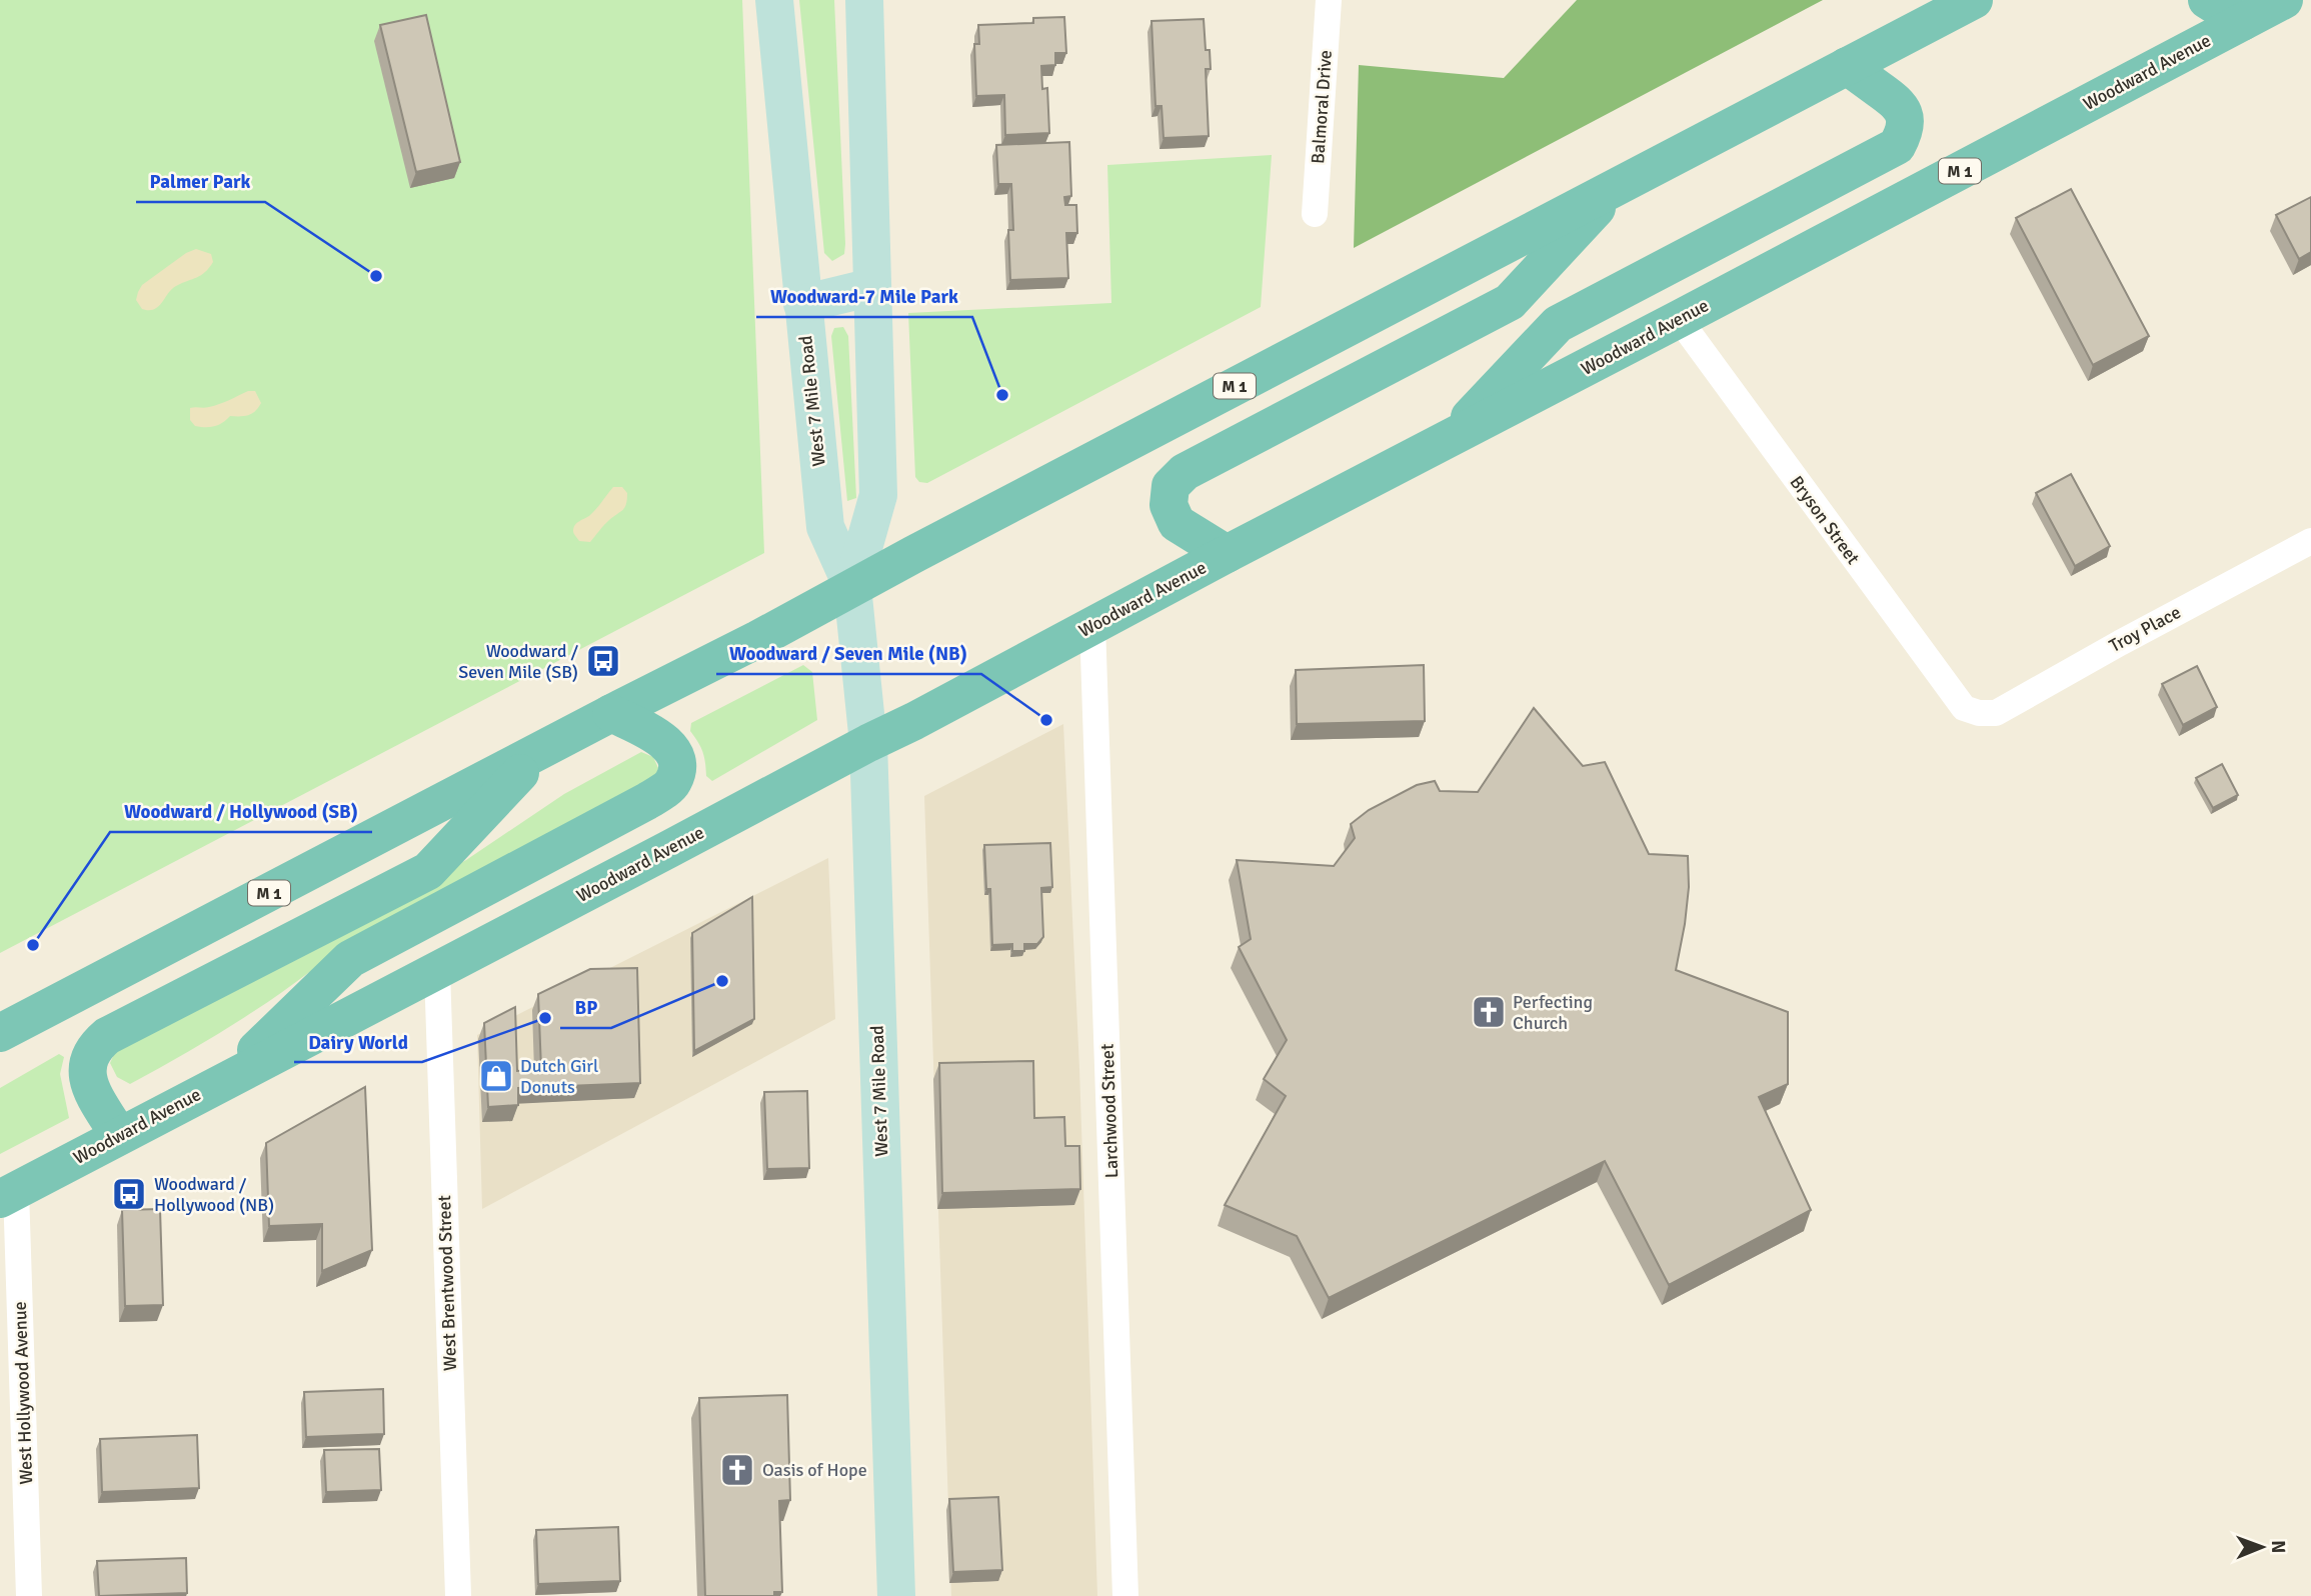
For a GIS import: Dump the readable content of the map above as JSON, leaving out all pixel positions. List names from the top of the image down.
{
  "streets": {
    "main road": ["Woodward Avenue", "M 1", "West 7 Mile Road"],
    "street": [
      "Balmoral Drive",
      "Bryson Street",
      "Troy Place",
      "Larchwood Street",
      "West Brentwood Street",
      "West Hollywood Avenue"
    ]
  },
  "crossings": [
    ["Woodward Avenue", "West 7 Mile Road"],
    ["Woodward Avenue", "Bryson Street"],
    ["Woodward Avenue", "Larchwood Street"],
    ["Woodward Avenue", "West Brentwood Street"],
    ["Woodward Avenue", "West Hollywood Avenue"],
    ["M 1", "West 7 Mile Road"],
    ["Bryson Street", "Troy Place"]
  ],
  "places": {
    "other": [
      "Palmer Park",
      "Woodward-7 Mile Park",
      "Woodward / Seven Mile (NB)",
      "Woodward / Hollywood (SB)",
      "BP",
      "Dairy World"
    ],
    "bus stop": ["Woodward / Seven Mile (SB)", "Woodward / Hollywood (NB)"],
    "church": ["Perfecting Church", "Oasis of Hope"],
    "shop": ["Dutch Girl Donuts"]
  },
  "north": "right"
}
